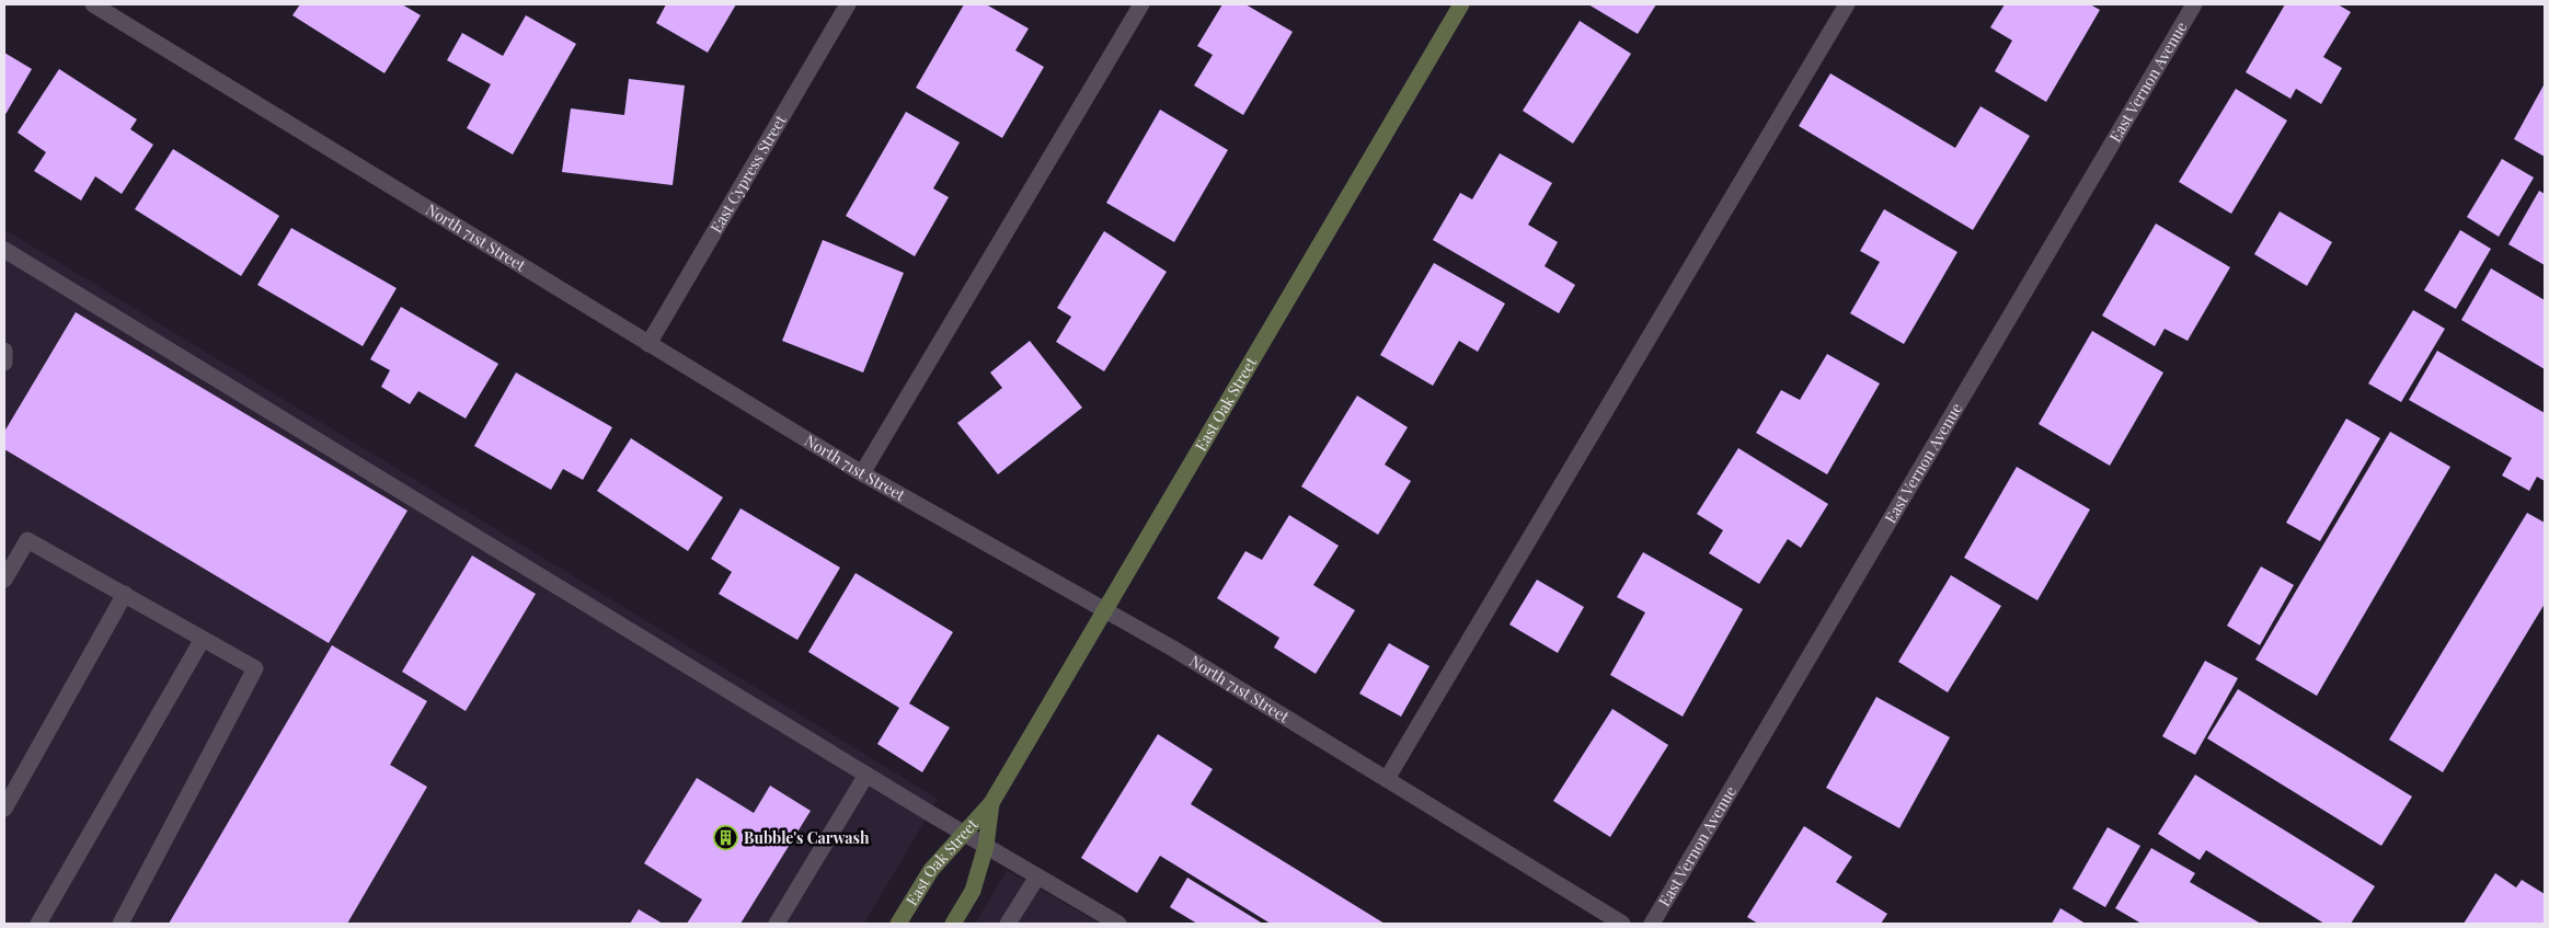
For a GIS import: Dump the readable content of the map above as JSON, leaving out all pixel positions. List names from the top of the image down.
{
  "streets": {
    "street": [
      "East Vernon Avenue",
      "East Cypress Street",
      "North 71st Street",
      "East Oak Street"
    ]
  },
  "crossings": [
    ["East Cypress Street", "North 71st Street"],
    ["North 71st Street", "East Oak Street"]
  ],
  "places": {
    "building": ["Bubble's Carwash"]
  }
}
